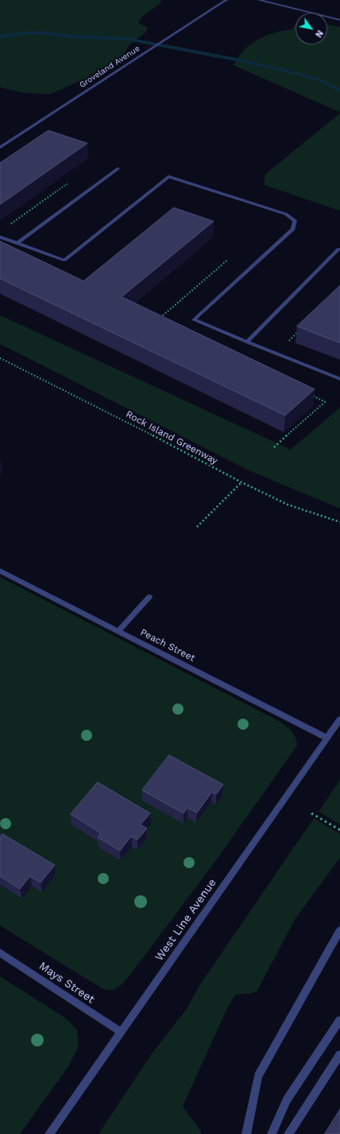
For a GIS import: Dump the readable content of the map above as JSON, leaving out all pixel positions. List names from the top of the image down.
{
  "streets": {
    "street": [
      "Groveland Avenue",
      "Peach Street",
      "West Line Avenue",
      "Mays Street"
    ],
    "path": ["Rock Island Greenway"]
  },
  "crossings": [
    ["Peach Street", "West Line Avenue"],
    ["West Line Avenue", "Mays Street"]
  ],
  "north": "bottom right"
}
